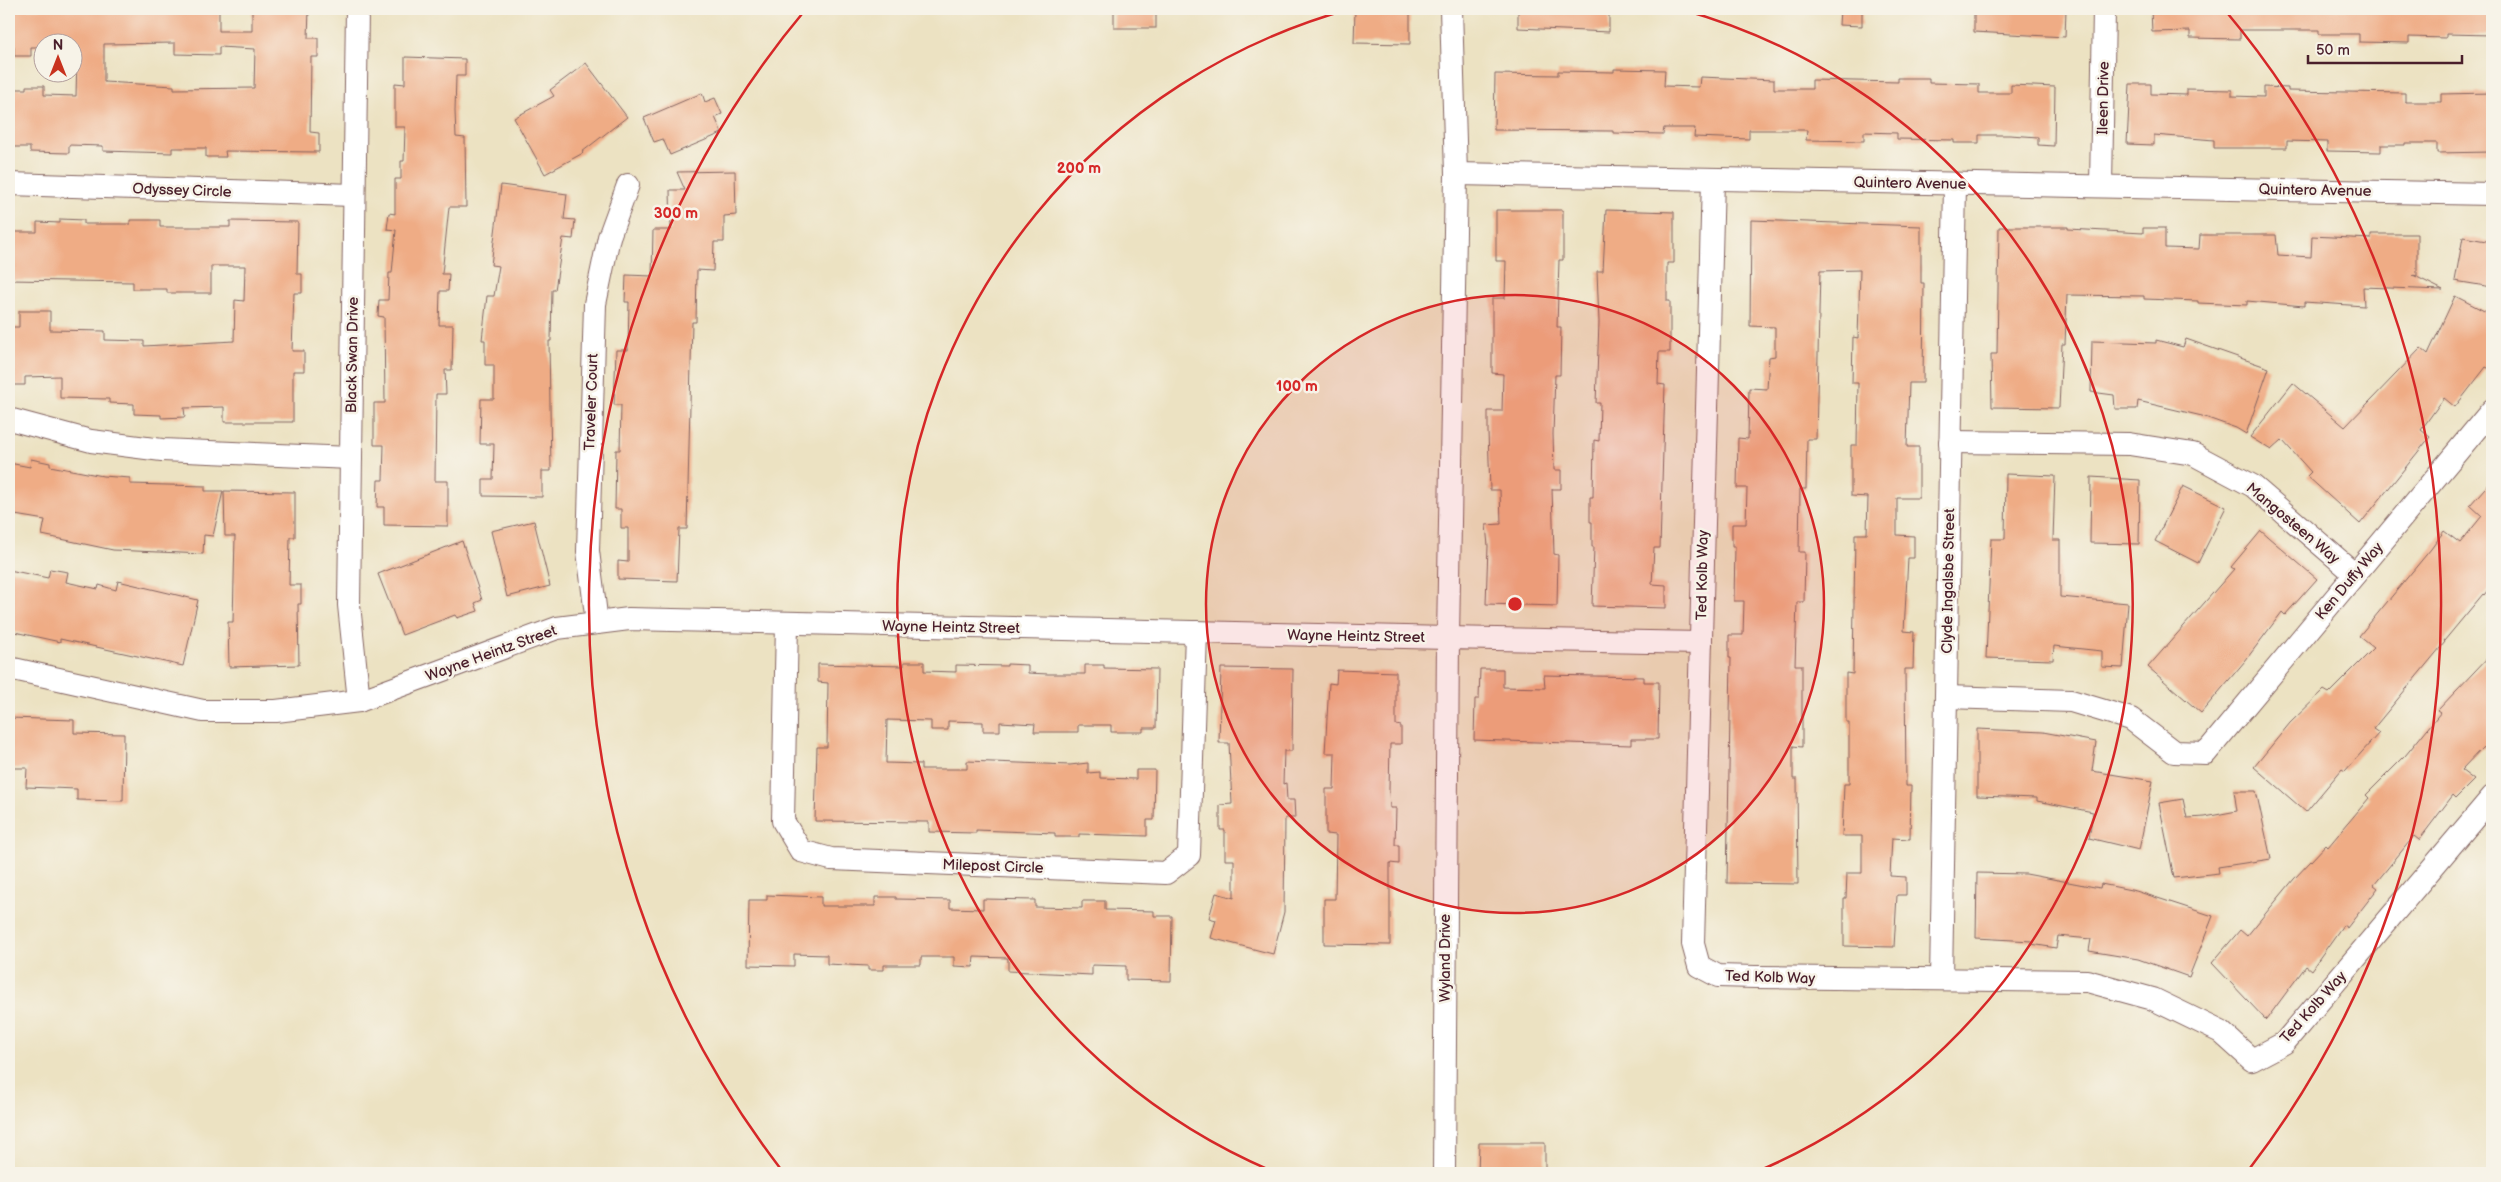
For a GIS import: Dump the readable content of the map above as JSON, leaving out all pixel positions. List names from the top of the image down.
{
  "streets": {
    "street": [
      "Ileen Drive",
      "Quintero Avenue",
      "Odyssey Circle",
      "Black Swan Drive",
      "Traveler Court",
      "Mangosteen Way",
      "Ted Kolb Way",
      "Clyde Ingalsbe Street",
      "Ken Duffy Way",
      "Wayne Heintz Street",
      "Milepost Circle",
      "Wyland Drive"
    ]
  },
  "crossings": [
    ["Ileen Drive", "Quintero Avenue"],
    ["Quintero Avenue", "Ted Kolb Way"],
    ["Quintero Avenue", "Clyde Ingalsbe Street"],
    ["Odyssey Circle", "Black Swan Drive"],
    ["Black Swan Drive", "Wayne Heintz Street"],
    ["Traveler Court", "Wayne Heintz Street"],
    ["Mangosteen Way", "Clyde Ingalsbe Street"],
    ["Mangosteen Way", "Ken Duffy Way"],
    ["Ted Kolb Way", "Clyde Ingalsbe Street"],
    ["Ted Kolb Way", "Wayne Heintz Street"],
    ["Clyde Ingalsbe Street", "Ken Duffy Way"],
    ["Wayne Heintz Street", "Milepost Circle"],
    ["Wayne Heintz Street", "Wyland Drive"]
  ],
  "scale_bar": "50 m",
  "north": "top",
  "rings": ["200 m", "300 m", "100 m"]
}
